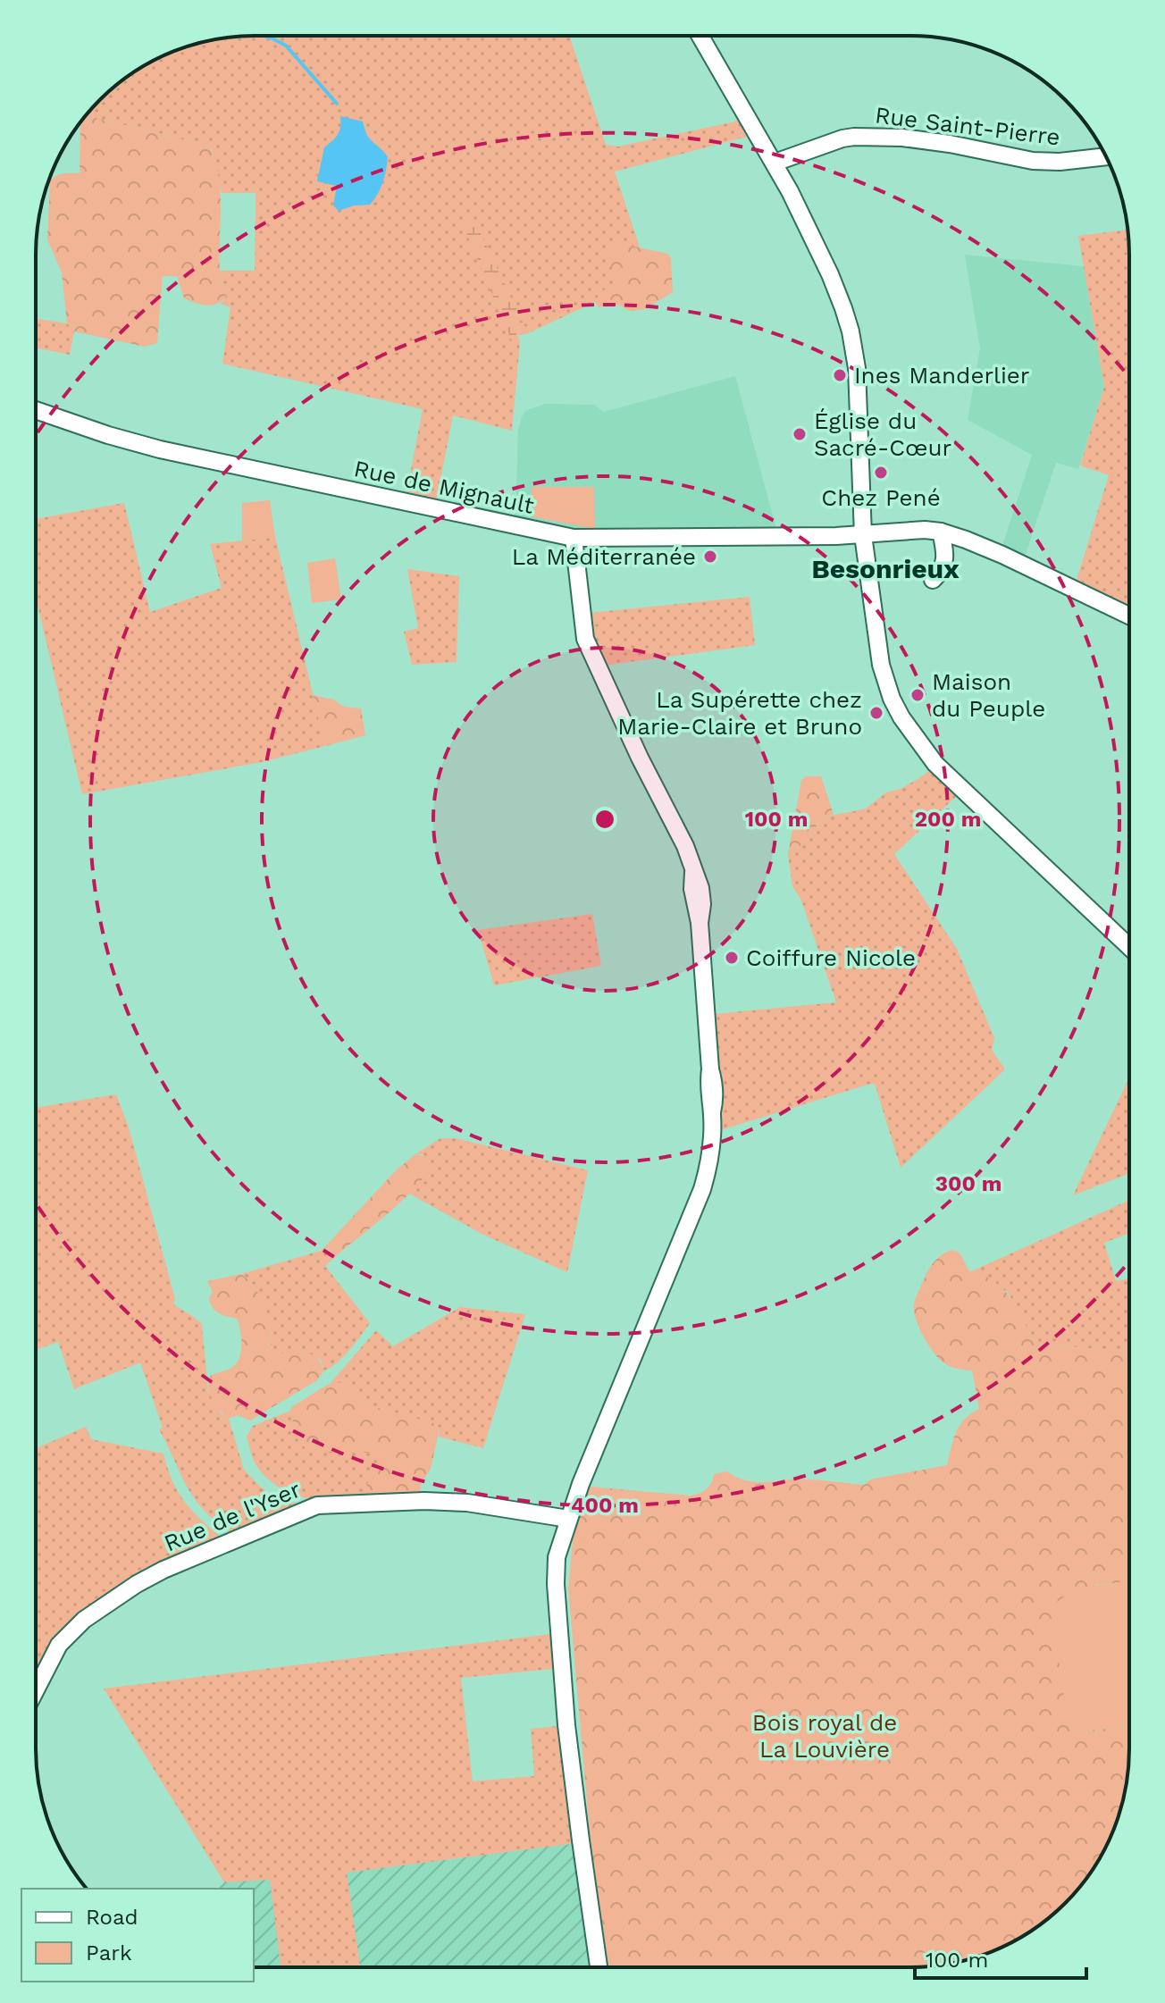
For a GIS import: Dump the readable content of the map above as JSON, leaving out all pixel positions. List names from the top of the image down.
{
  "streets": {
    "street": ["Rue Saint-Pierre", "Rue de Mignault", "Rue de l'Yser"]
  },
  "districts": ["Besonrieux"],
  "parks": ["Bois royal de La Louvière"],
  "places": [
    "Ines Manderlier",
    "Église du Sacré-Cœur",
    "Chez Pené",
    "La Méditerranée",
    "Maison du Peuple",
    "La Supérette chez Marie-Claire et Bruno",
    "Coiffure Nicole"
  ],
  "legend": ["Road", "Park"],
  "scale_bar": "100 m",
  "rings": [
    "100 m",
    "200 m",
    "300 m",
    "400 m"
  ]
}
